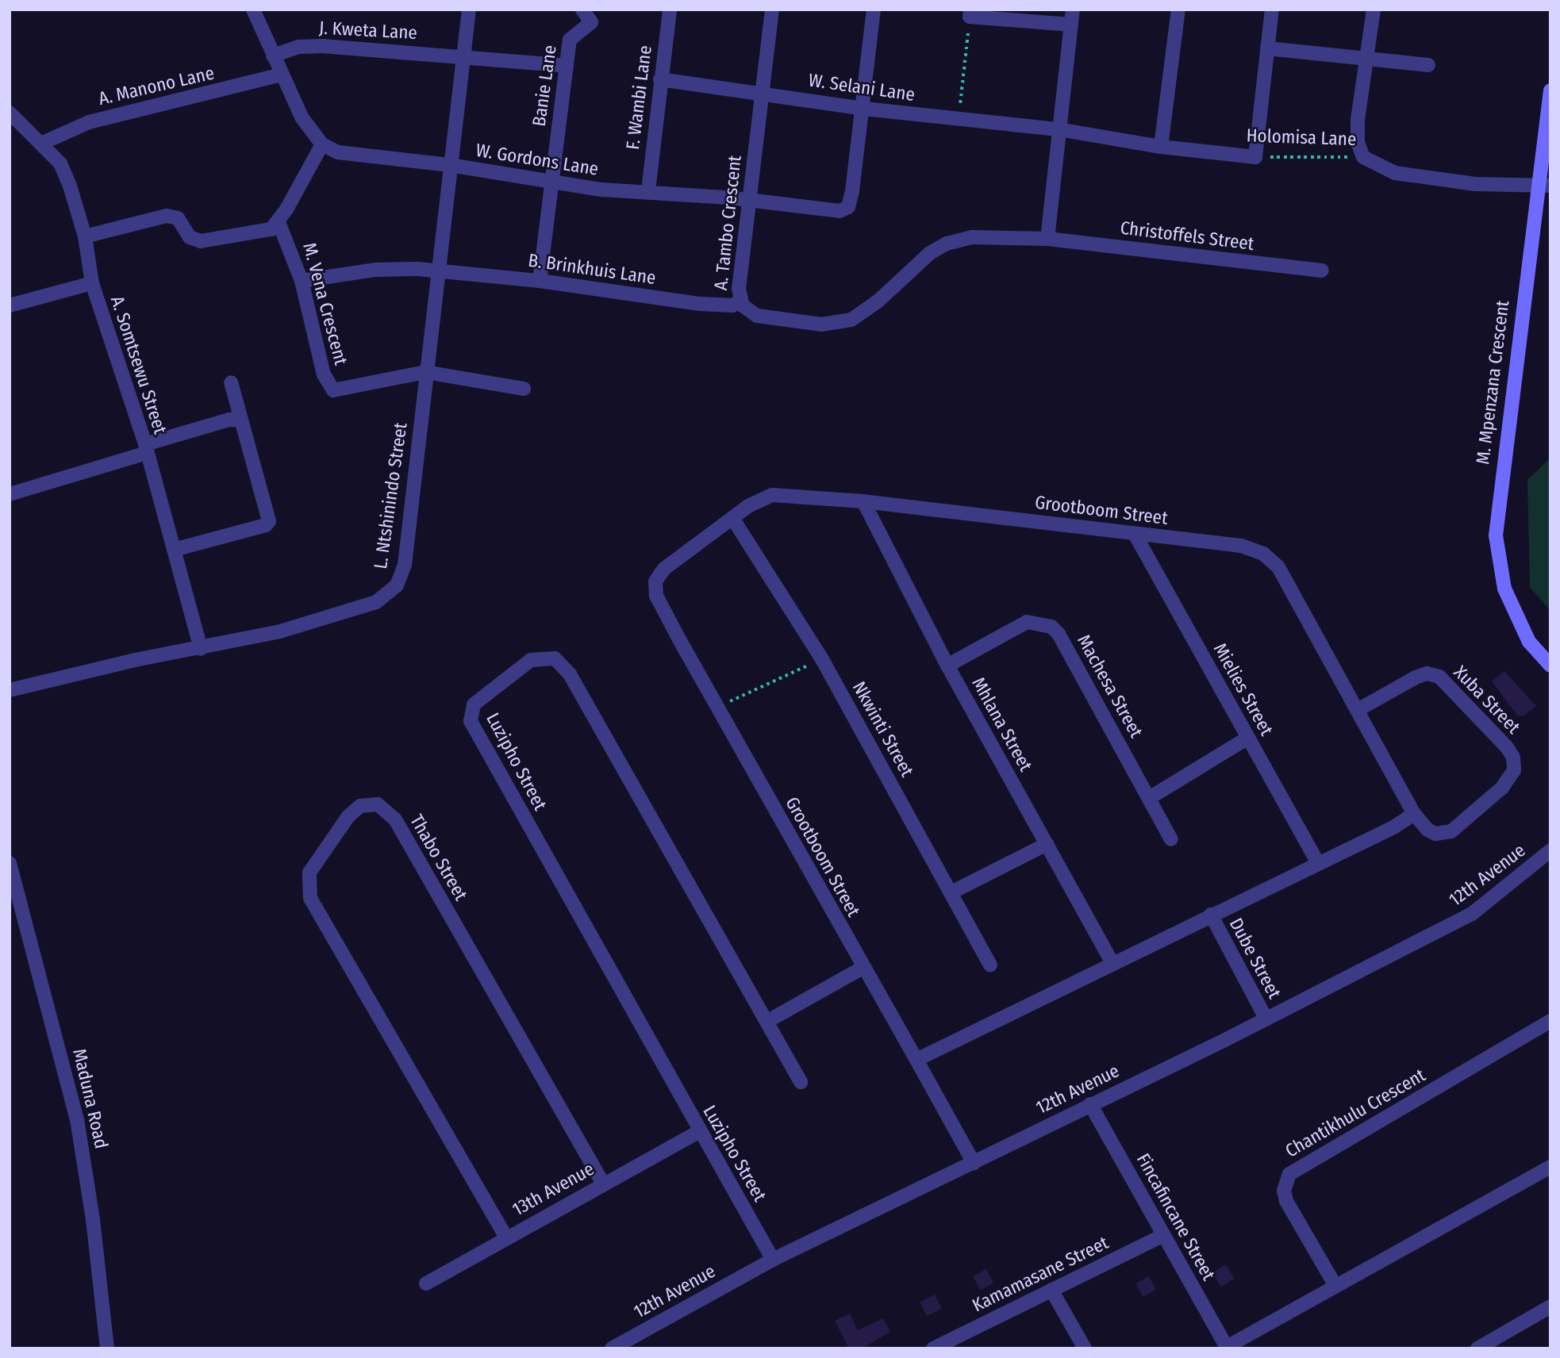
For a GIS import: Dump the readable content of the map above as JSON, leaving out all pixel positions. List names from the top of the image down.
{
  "streets": {
    "main road": ["M. Mpenzana Crescent"],
    "street": [
      "J. Kweta Lane",
      "A. Manono Lane",
      "Banie Lane",
      "W. Selani Lane",
      "F. Wambi Lane",
      "Holomisa Lane",
      "W. Gordons Lane",
      "A. Tambo Crescent",
      "Christoffels Street",
      "B. Brinkhuis Lane",
      "M. Vena Crescent",
      "A. Somtsewu Street",
      "L. Ntshinindo Street",
      "Grootboom Street",
      "Machesa Street",
      "Mielies Street",
      "Xuba Street",
      "Mhlana Street",
      "Nkwinti Street",
      "Luzipho Street",
      "Thabo Street",
      "12th Avenue",
      "Dube Street",
      "Maduna Road",
      "Chantikhulu Crescent",
      "13th Avenue",
      "Fincafincane Street",
      "Kamamasane Street"
    ]
  },
  "crossings": [
    ["J. Kweta Lane", "Banie Lane"],
    ["J. Kweta Lane", "L. Ntshinindo Street"],
    ["A. Manono Lane", "A. Somtsewu Street"],
    ["Banie Lane", "W. Gordons Lane"],
    ["Banie Lane", "B. Brinkhuis Lane"],
    ["W. Selani Lane", "F. Wambi Lane"],
    ["W. Selani Lane", "Holomisa Lane"],
    ["W. Selani Lane", "W. Gordons Lane"],
    ["W. Selani Lane", "A. Tambo Crescent"],
    ["F. Wambi Lane", "W. Gordons Lane"],
    ["Holomisa Lane", "M. Mpenzana Crescent"],
    ["W. Gordons Lane", "A. Tambo Crescent"],
    ["W. Gordons Lane", "L. Ntshinindo Street"],
    ["A. Tambo Crescent", "Christoffels Street"],
    ["A. Tambo Crescent", "B. Brinkhuis Lane"],
    ["B. Brinkhuis Lane", "M. Vena Crescent"],
    ["B. Brinkhuis Lane", "L. Ntshinindo Street"],
    ["M. Vena Crescent", "L. Ntshinindo Street"],
    ["A. Somtsewu Street", "L. Ntshinindo Street"],
    ["Grootboom Street", "Mielies Street"],
    ["Grootboom Street", "Xuba Street"],
    ["Grootboom Street", "Mhlana Street"],
    ["Grootboom Street", "Nkwinti Street"],
    ["Grootboom Street", "12th Avenue"],
    ["Machesa Street", "Mhlana Street"],
    ["Luzipho Street", "12th Avenue"],
    ["Luzipho Street", "13th Avenue"],
    ["Thabo Street", "13th Avenue"],
    ["12th Avenue", "Dube Street"],
    ["12th Avenue", "Fincafincane Street"],
    ["Fincafincane Street", "Kamamasane Street"]
  ]
}
